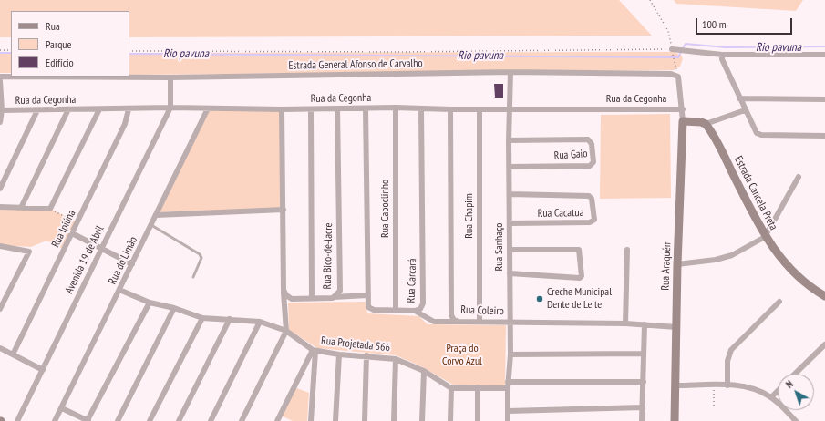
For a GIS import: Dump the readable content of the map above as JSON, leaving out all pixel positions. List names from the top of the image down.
{
  "streets": {
    "street": [
      "Estrada General Afonso de Carvalho",
      "Rua da Cegonha",
      "Rua Gaio",
      "Estrada Cancela Preta",
      "Rua Caboclinho",
      "Rua Cacatua",
      "Rua Chapim",
      "Rua Ipiúna",
      "Rua Sanhaço",
      "Rua Bico-de-lacre",
      "Avenida 19 de Abril",
      "Rua do Limão",
      "Rua Araquém",
      "Rua Carcará",
      "Rua Coleiro",
      "Rua Projetada 566"
    ]
  },
  "crossings": [
    ["Estrada General Afonso de Carvalho", "Rua Sanhaço"],
    ["Rua da Cegonha", "Rua Caboclinho"],
    ["Rua da Cegonha", "Rua Chapim"],
    ["Rua da Cegonha", "Rua Ipiúna"],
    ["Rua da Cegonha", "Rua Sanhaço"],
    ["Rua da Cegonha", "Rua Bico-de-lacre"],
    ["Rua da Cegonha", "Avenida 19 de Abril"],
    ["Rua da Cegonha", "Rua do Limão"],
    ["Rua da Cegonha", "Rua Araquém"],
    ["Rua da Cegonha", "Rua Carcará"],
    ["Rua da Cegonha", "Rua Coleiro"],
    ["Rua Gaio", "Rua Sanhaço"],
    ["Rua Caboclinho", "Rua Carcará"],
    ["Rua Cacatua", "Rua Sanhaço"],
    ["Rua Chapim", "Rua Coleiro"],
    ["Rua Sanhaço", "Rua Coleiro"],
    ["Rua do Limão", "Rua Projetada 566"],
    ["Rua Araquém", "Rua Coleiro"]
  ],
  "water": ["Rio pavuna"],
  "parks": ["Praça do Corvo Azul"],
  "places": ["Creche Municipal Dente de Leite"],
  "legend": ["Rua", "Parque", "Edifício"],
  "scale_bar": "100 m",
  "north": "top left"
}
